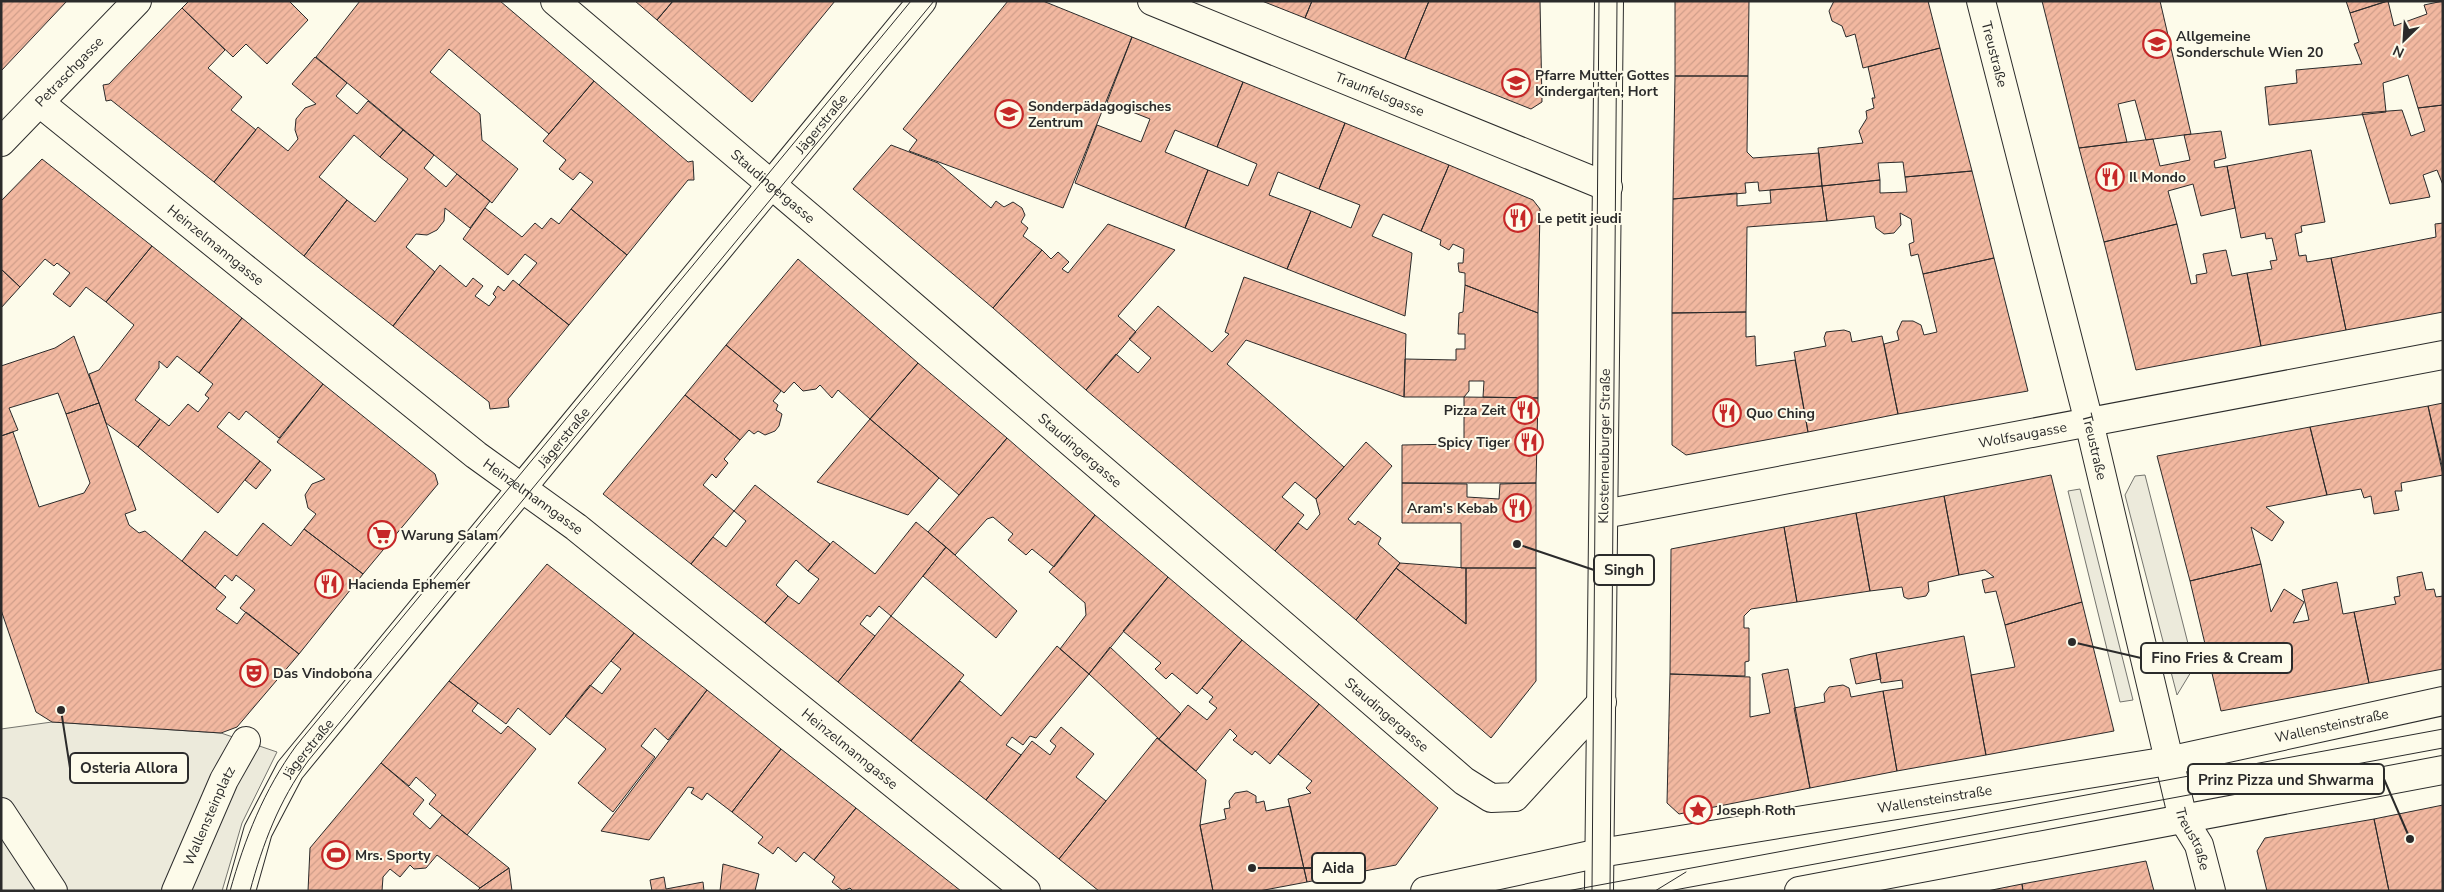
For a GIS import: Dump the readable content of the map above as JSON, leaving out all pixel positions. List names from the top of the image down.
{
  "streets": {
    "street": [
      "Treustraße",
      "Petraschgasse",
      "Traunfelsgasse",
      "Jägerstraße",
      "Staudingergasse",
      "Heinzelmanngasse",
      "Wolfsaugasse",
      "Klosterneuburger Straße",
      "Wallensteinstraße",
      "Wallensteinplatz"
    ]
  },
  "crossings": [
    ["Treustraße", "Wolfsaugasse"],
    ["Treustraße", "Wallensteinstraße"],
    ["Petraschgasse", "Heinzelmanngasse"],
    ["Traunfelsgasse", "Klosterneuburger Straße"],
    ["Jägerstraße", "Staudingergasse"],
    ["Jägerstraße", "Heinzelmanngasse"],
    ["Staudingergasse", "Klosterneuburger Straße"],
    ["Wolfsaugasse", "Klosterneuburger Straße"],
    ["Klosterneuburger Straße", "Wallensteinstraße"]
  ],
  "places": {
    "school or university": ["Allgemeine Sonderschule Wien 20", "Pfarre Mutter Gottes Kindergarten, Hort", "Sonderpädagogisches Zentrum"],
    "restaurant": [
      "Il Mondo",
      "Le petit jeudi",
      "Pizza Zeit",
      "Quo Ching",
      "Spicy Tiger",
      "Aram's Kebab",
      "Hacienda Ephemer"
    ],
    "supermarket": ["Warung Salam"],
    "other": [
      "Singh",
      "Fino Fries & Cream",
      "Osteria Allora",
      "Prinz Pizza und Shwarma",
      "Aida"
    ],
    "theatre": ["Das Vindobona"],
    "place": ["Joseph Roth"],
    "sports": ["Mrs. Sporty"]
  },
  "north": "bottom left"
}
